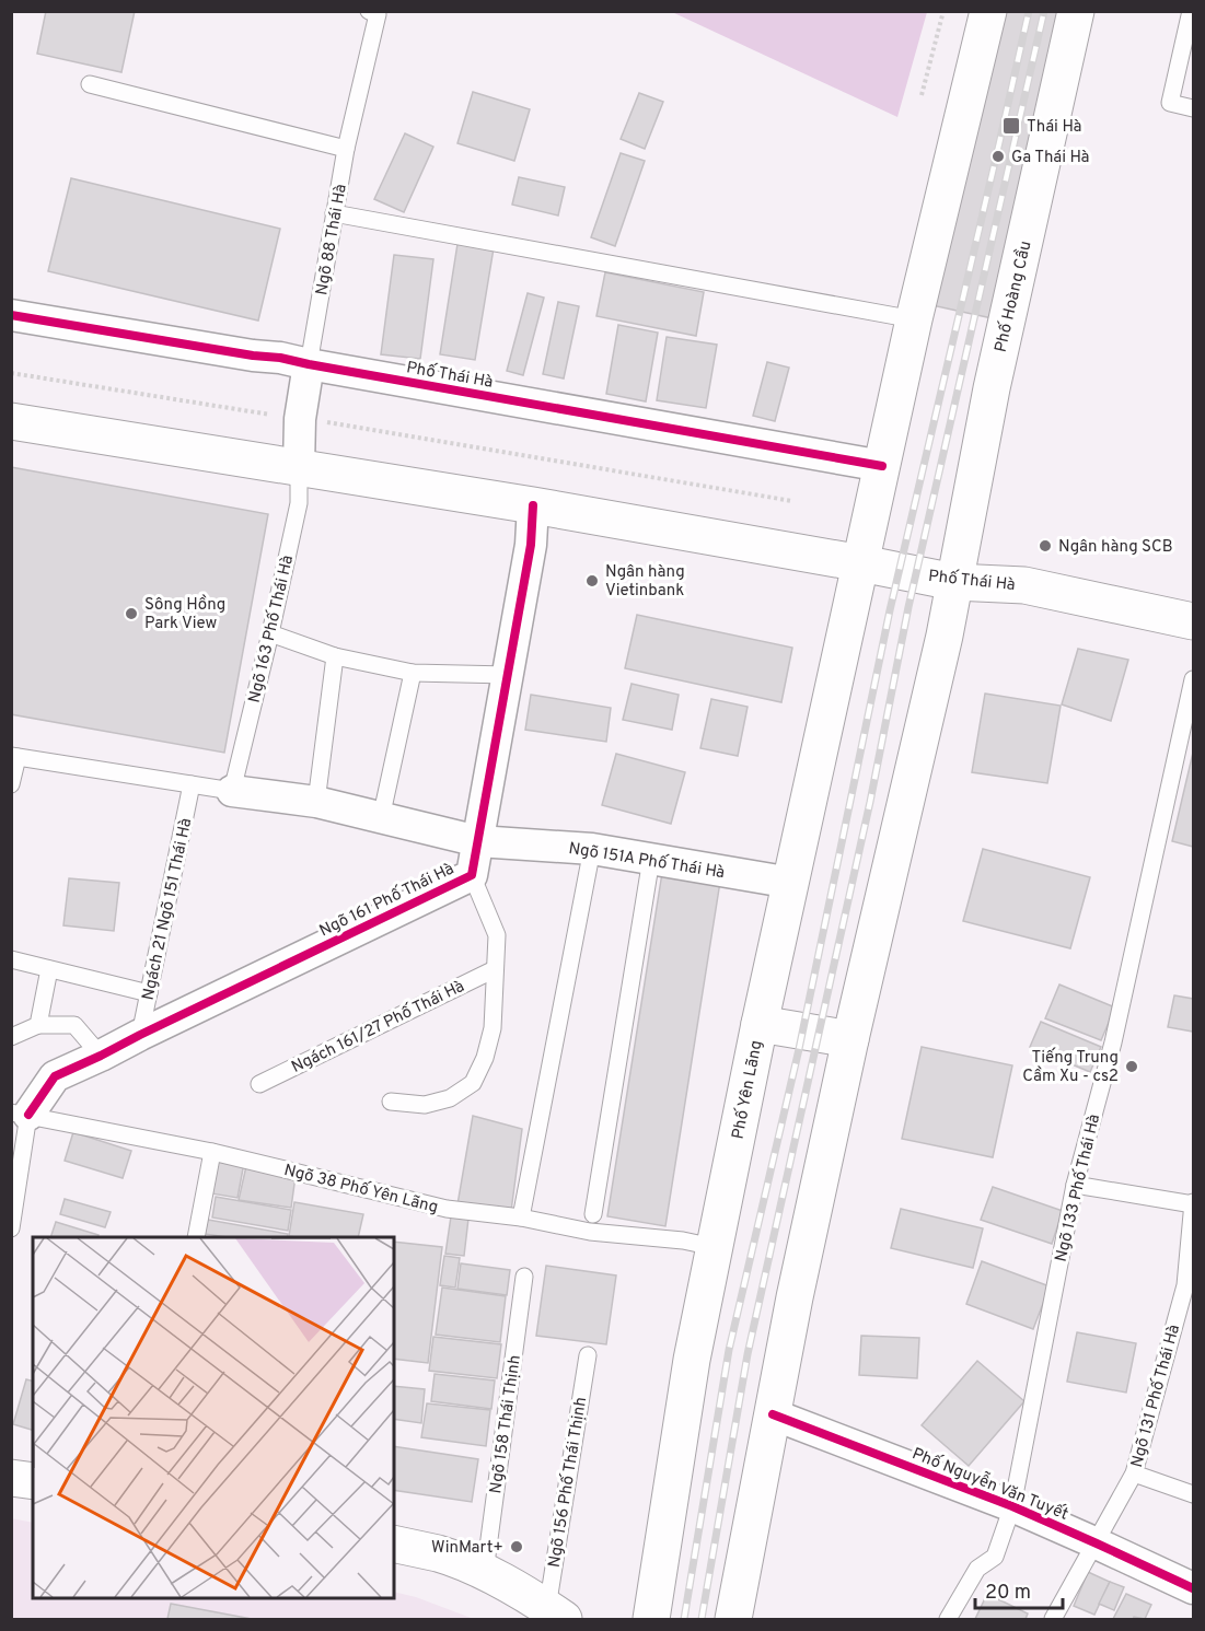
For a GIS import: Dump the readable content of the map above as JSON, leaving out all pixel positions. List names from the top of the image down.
{
  "streets": {
    "main road": ["Phố Hoàng Cầu", "Phố Thái Hà", "Phố Yên Lãng"],
    "street": [
      "Ngõ 88 Thái Hà",
      "Ngõ 151A Phố Thái Hà",
      "Ngõ 161 Phố Thái Hà",
      "Phố Nguyễn Văn Tuyết"
    ],
    "lane": [
      "Ngõ 163 Phố Thái Hà",
      "Ngách 21 Ngõ 151 Thái Hà",
      "Ngách 161/27 Phố Thái Hà",
      "Ngõ 38 Phố Yên Lãng",
      "Ngõ 133 Phố Thái Hà",
      "Ngõ 131 Phố Thái Hà",
      "Ngõ 158 Thái Thịnh",
      "Ngõ 156 Phố Thái Thịnh"
    ]
  },
  "crossings": [
    ["Ngõ 88 Thái Hà", "Phố Thái Hà"],
    ["Ngõ 88 Thái Hà", "Ngõ 163 Phố Thái Hà"],
    ["Phố Hoàng Cầu", "Phố Thái Hà"],
    ["Phố Thái Hà", "Ngõ 163 Phố Thái Hà"],
    ["Phố Thái Hà", "Ngõ 161 Phố Thái Hà"],
    ["Phố Thái Hà", "Phố Yên Lãng"],
    ["Ngõ 163 Phố Thái Hà", "Ngõ 151A Phố Thái Hà"],
    ["Ngõ 151A Phố Thái Hà", "Ngõ 161 Phố Thái Hà"],
    ["Ngõ 151A Phố Thái Hà", "Phố Yên Lãng"],
    ["Ngõ 161 Phố Thái Hà", "Ngách 21 Ngõ 151 Thái Hà"],
    ["Ngõ 161 Phố Thái Hà", "Ngõ 38 Phố Yên Lãng"],
    ["Phố Yên Lãng", "Ngõ 38 Phố Yên Lãng"],
    ["Ngõ 133 Phố Thái Hà", "Phố Nguyễn Văn Tuyết"],
    ["Ngõ 131 Phố Thái Hà", "Phố Nguyễn Văn Tuyết"]
  ],
  "places": {
    "transit": ["Thái Hà"],
    "other": [
      "Ga Thái Hà",
      "Ngân hàng SCB",
      "Ngân hàng Vietinbank",
      "Sông Hồng Park View",
      "Tiếng Trung Cầm Xu - cs2",
      "WinMart+"
    ]
  },
  "scale_bar": "20 m"
}
